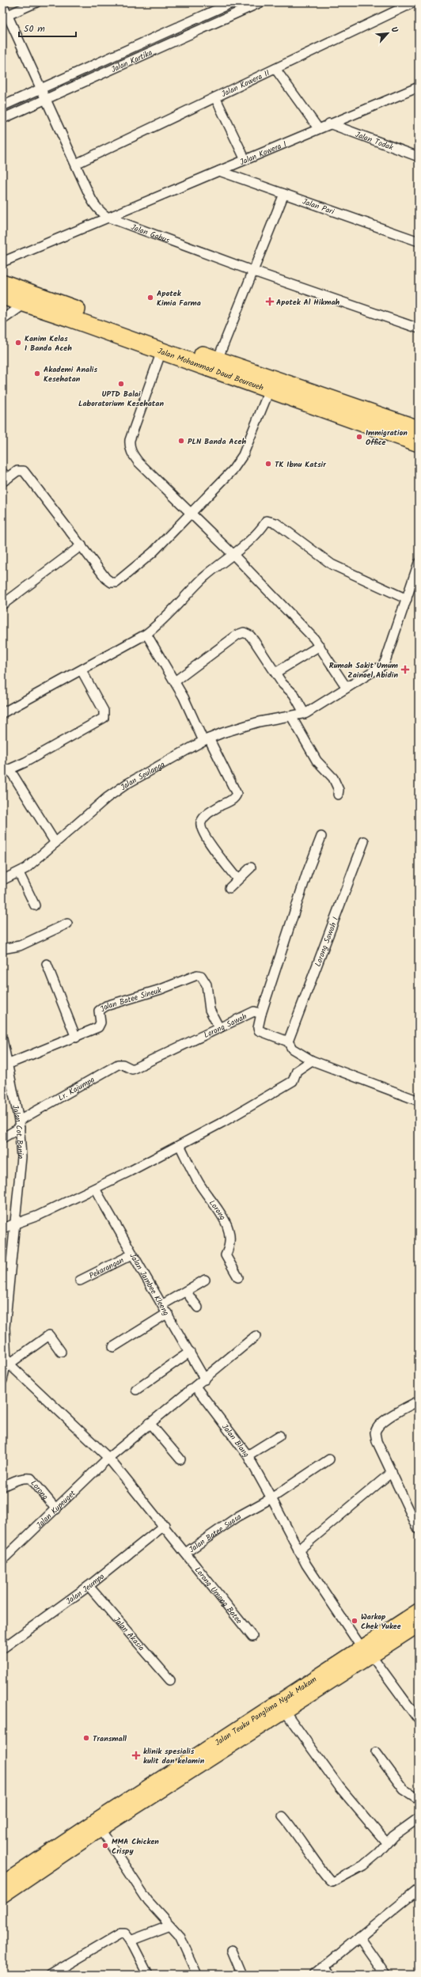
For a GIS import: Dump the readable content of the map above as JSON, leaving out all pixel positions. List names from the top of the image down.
{
  "streets": {
    "highway": ["Jalan Mohammad Daud Beureueh"],
    "main road": ["Jalan Teuku Panglima Nyak Makam"],
    "street": [
      "Jalan Kartika",
      "Jalan Kowera II",
      "Jalan Todak",
      "Jalan Kowera I",
      "Jalan Pari",
      "Jalan Gabus",
      "Jalan Seulanga",
      "Lorong Sawah I",
      "Jalan Batee Sineuk",
      "Lorong Sawah",
      "Lr. Kajumpa",
      "Jalan Cot Banin",
      "Lorong",
      "Pekarangan",
      "Jalan Jambee Kleeng",
      "Jalan Blang",
      "Jalan Kupeuget",
      "Jalan Batee Suasa",
      "Jalan Jeumpa",
      "Lorong Umong Batee",
      "Jalan Akasia"
    ]
  },
  "crossings": [
    ["Jalan Kartika", "Jalan Gabus"],
    ["Jalan Kowera II", "Jalan Gabus"],
    ["Jalan Todak", "Jalan Kowera I"],
    ["Jalan Kowera I", "Jalan Pari"],
    ["Jalan Kowera I", "Jalan Gabus"],
    ["Lorong Sawah I", "Lorong Sawah"],
    ["Jalan Batee Sineuk", "Lorong Sawah"],
    ["Jalan Batee Sineuk", "Jalan Cot Banin"],
    ["Lorong Sawah", "Lr. Kajumpa"],
    ["Lr. Kajumpa", "Jalan Cot Banin"],
    ["Jalan Cot Banin", "Jalan Batee Suasa"],
    ["Lorong", "Jalan Kupeuget"],
    ["Pekarangan", "Jalan Jambee Kleeng"],
    ["Jalan Jambee Kleeng", "Jalan Kupeuget"],
    ["Jalan Blang", "Jalan Kupeuget"],
    ["Jalan Blang", "Jalan Batee Suasa"],
    ["Jalan Kupeuget", "Jalan Batee Suasa"],
    ["Jalan Batee Suasa", "Jalan Jeumpa"],
    ["Jalan Batee Suasa", "Lorong Umong Batee"],
    ["Jalan Jeumpa", "Jalan Akasia"]
  ],
  "places": {
    "other": [
      "Apotek Kimia Farma",
      "Kanim Kelas I Banda Aceh",
      "Akademi Analis Kesehatan",
      "UPTD Balai Laboratorium Kesehatan",
      "Immigration Office",
      "PLN Banda Aceh",
      "TK Ibnu Katsir",
      "Warkop Chek Yukee",
      "Transmall",
      "MMA Chicken Crispy"
    ],
    "health": ["Apotek Al Hikmah", "Rumah Sakit Umum Zainoel Abidin", "klinik spesialis kulit dan kelamin"]
  },
  "scale_bar": "50 m",
  "north": "top right"
}
